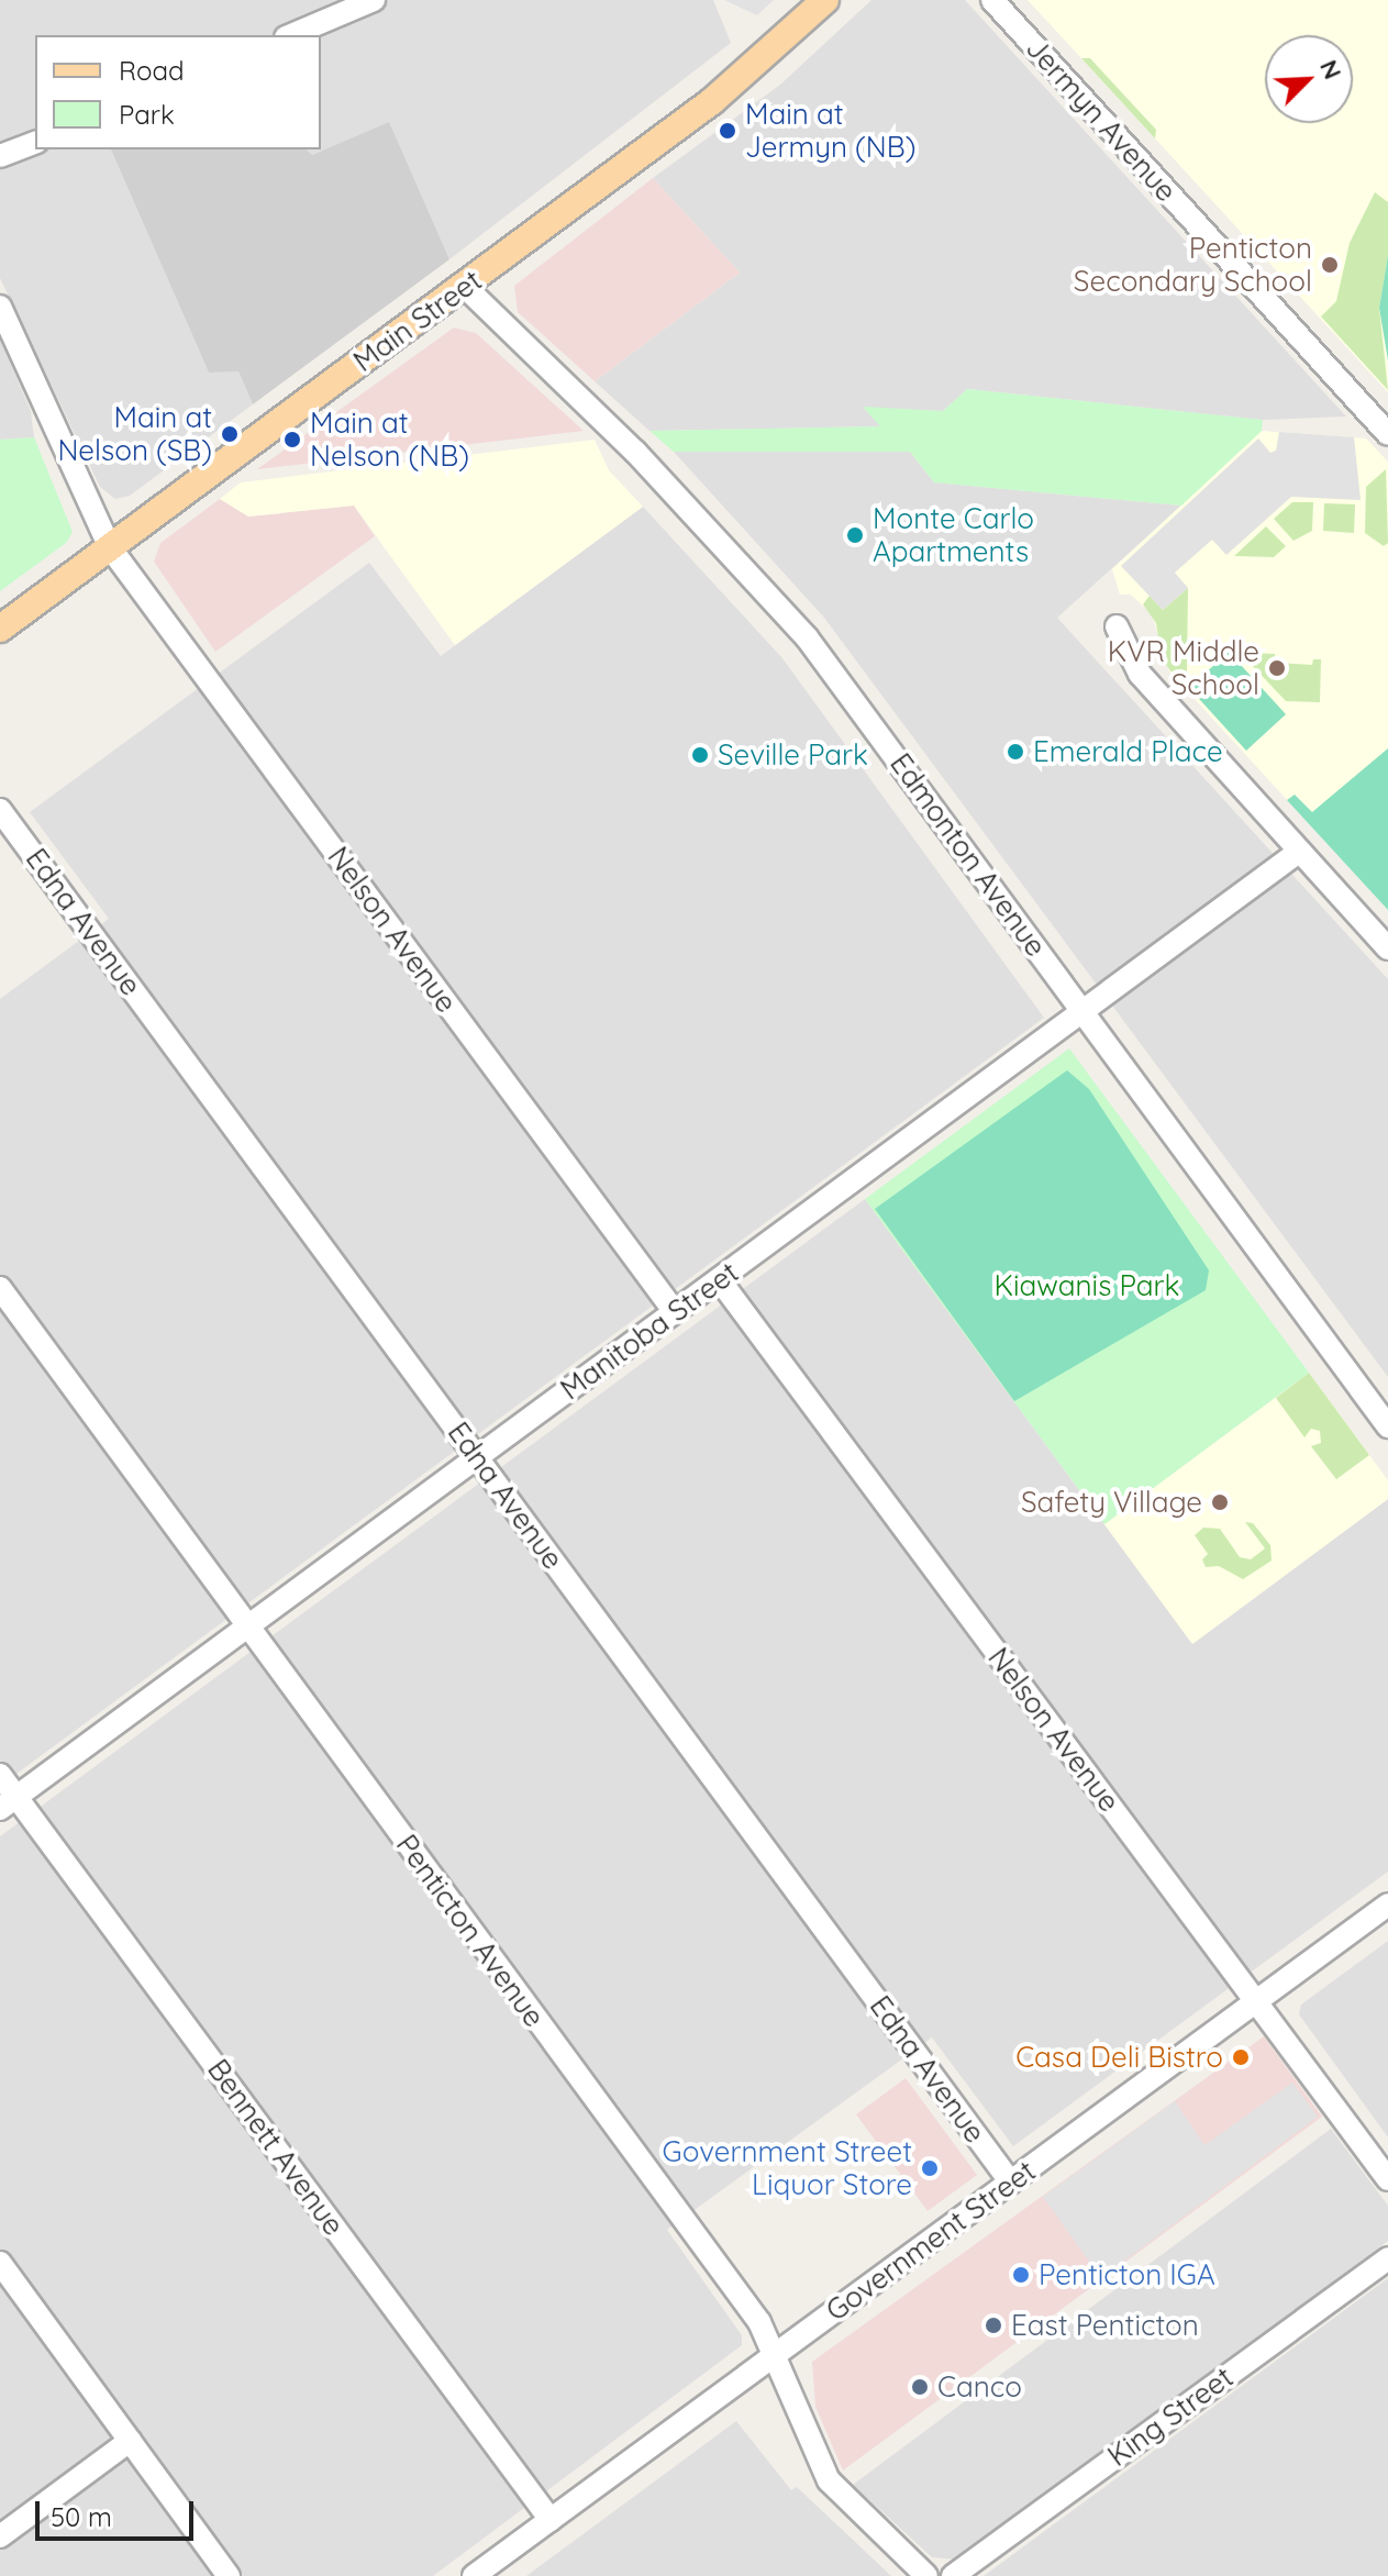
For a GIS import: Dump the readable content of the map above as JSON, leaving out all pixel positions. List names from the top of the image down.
{
  "streets": {
    "main road": ["Main Street"],
    "street": [
      "Jermyn Avenue",
      "Edmonton Avenue",
      "Edna Avenue",
      "Nelson Avenue",
      "Manitoba Street",
      "Penticton Avenue",
      "Bennett Avenue",
      "Government Street",
      "King Street"
    ]
  },
  "crossings": [
    ["Main Street", "Edmonton Avenue"],
    ["Main Street", "Nelson Avenue"],
    ["Edmonton Avenue", "Manitoba Street"],
    ["Edna Avenue", "Manitoba Street"],
    ["Edna Avenue", "Government Street"],
    ["Nelson Avenue", "Manitoba Street"],
    ["Nelson Avenue", "Government Street"],
    ["Manitoba Street", "Penticton Avenue"],
    ["Manitoba Street", "Bennett Avenue"],
    ["Penticton Avenue", "Government Street"],
    ["Bennett Avenue", "Government Street"]
  ],
  "parks": ["Kiawanis Park"],
  "places": [
    "Main at Jermyn (NB)",
    "Penticton Secondary School",
    "Main at Nelson (SB)",
    "Main at Nelson (NB)",
    "Monte Carlo Apartments",
    "KVR Middle School",
    "Emerald Place",
    "Seville Park",
    "Safety Village",
    "Casa Deli Bistro",
    "Government Street Liquor Store",
    "Penticton IGA",
    "East Penticton",
    "Canco"
  ],
  "legend": ["Road", "Park"],
  "scale_bar": "50 m",
  "north": "top right"
}
